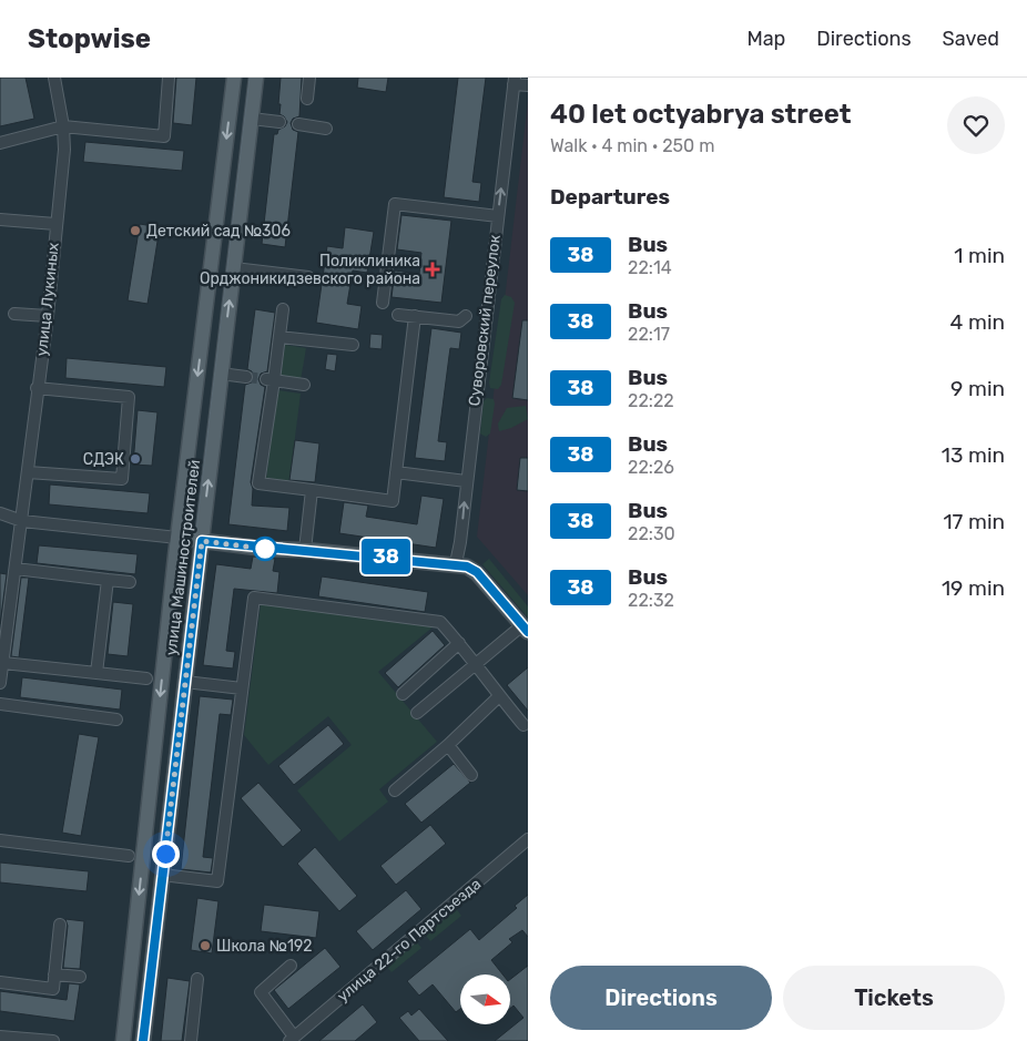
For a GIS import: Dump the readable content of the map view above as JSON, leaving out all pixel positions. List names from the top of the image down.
{
  "streets": {
    "main road": ["улица Машиностроителей"],
    "street": ["улица Лукиных", "Суворовский переулок", "улица 22-го Партсъезда"]
  },
  "one_way": ["Суворовский переулок"],
  "places": {
    "other": ["Детский сад №306", "СДЭК", "Школа №192"],
    "health": ["Поликлиника Орджоникидзевского района"]
  },
  "lines": ["bus line 38"],
  "north": "right",
  "page": {
    "header": "Stopwise",
    "nav": ["Map", "Directions", "Saved"],
    "on_map": "38",
    "heading": [
      ["40 let octyabrya street", "Walk · 4 min · 250 m"],
      "Departures"
    ],
    "list": [
      {
        "mark": "38",
        "name": "Bus",
        "note": "22:14",
        "value": "1 min"
      },
      {
        "mark": "38",
        "name": "Bus",
        "note": "22:17",
        "value": "4 min"
      },
      {
        "mark": "38",
        "name": "Bus",
        "note": "22:22",
        "value": "9 min"
      },
      {
        "mark": "38",
        "name": "Bus",
        "note": "22:26",
        "value": "13 min"
      },
      {
        "mark": "38",
        "name": "Bus",
        "note": "22:30",
        "value": "17 min"
      },
      {
        "mark": "38",
        "name": "Bus",
        "note": "22:32",
        "value": "19 min"
      }
    ],
    "buttons": ["Directions", "Tickets"]
  }
}
